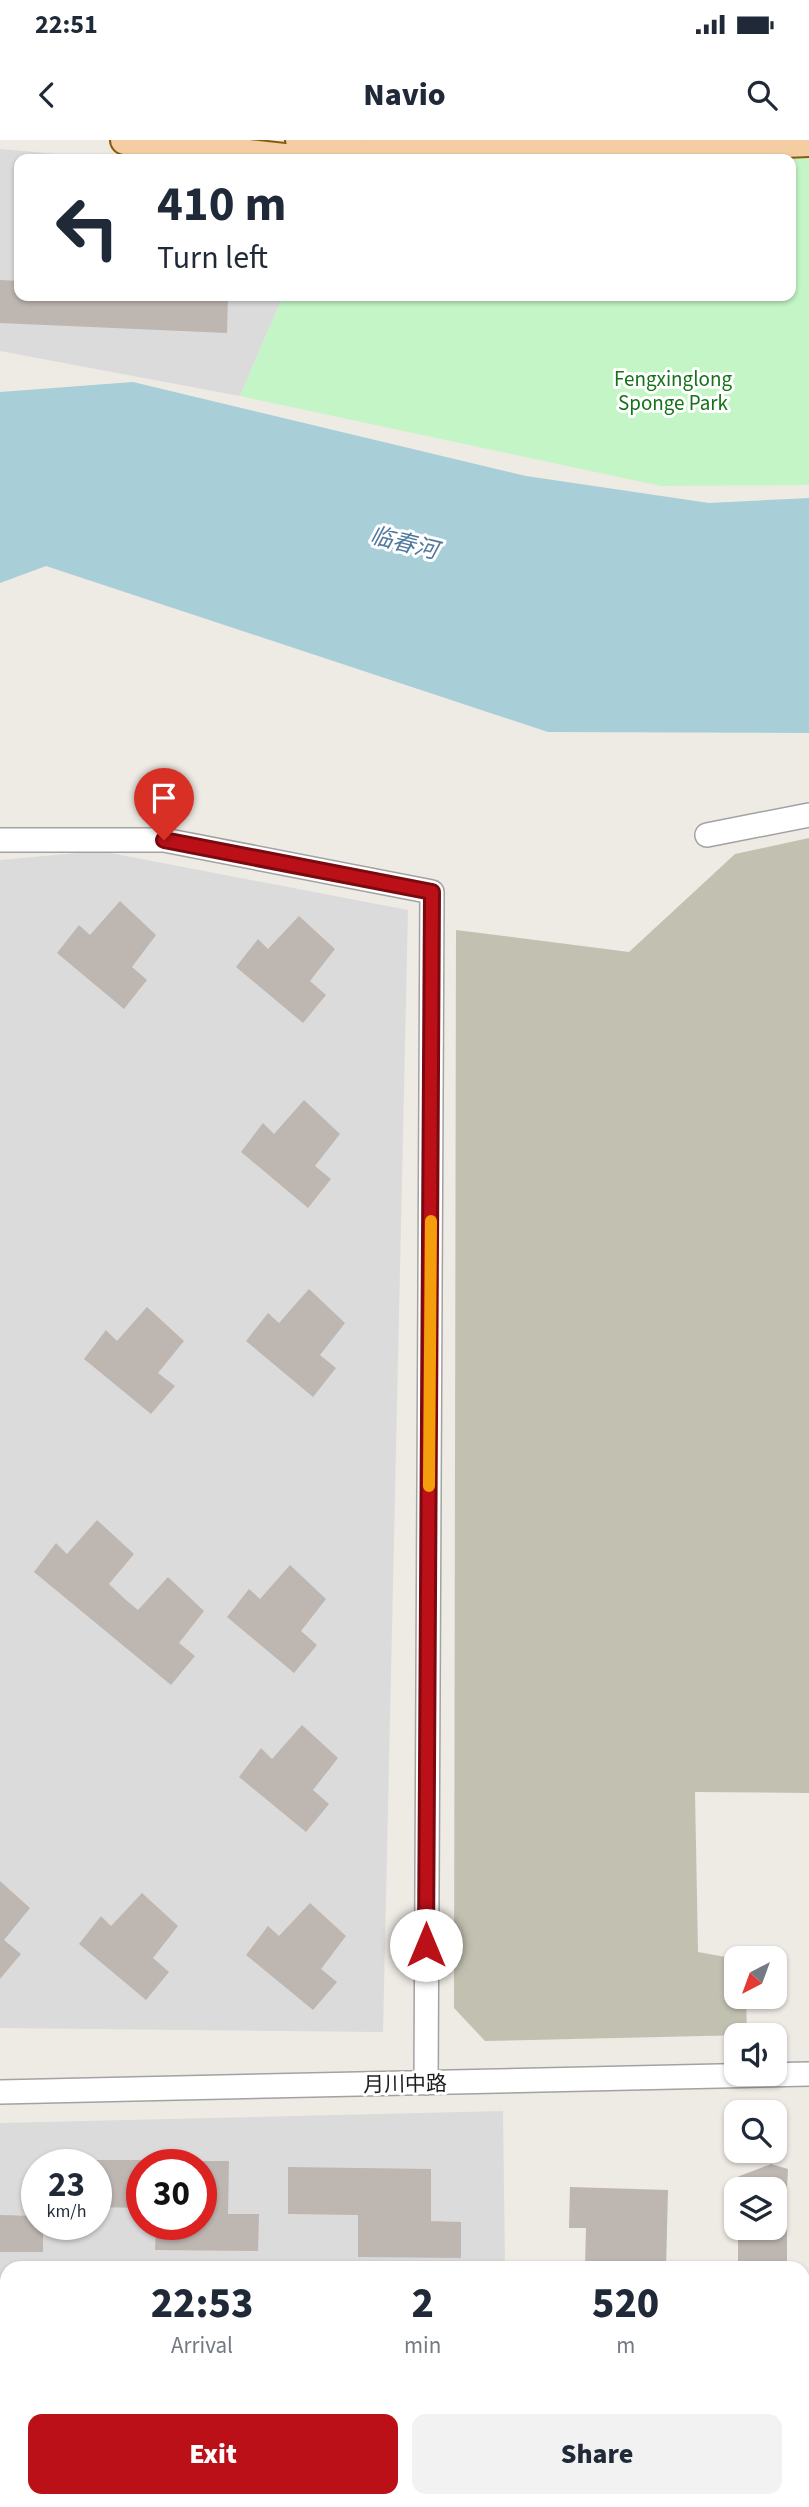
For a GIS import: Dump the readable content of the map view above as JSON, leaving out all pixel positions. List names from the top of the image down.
{
  "streets": {
    "street": ["月川中路"]
  },
  "water": ["临春河"],
  "parks": ["Fengxinglong Sponge Park"],
  "north": "bottom left",
  "page": {
    "status": "22:51",
    "header": "Navio",
    "turn": ["410 m", "Turn left"],
    "speed": "23 km/h",
    "limit": "30",
    "eta": [
      "22:53",
      "Arrival",
      "2",
      "min",
      "520",
      "m"
    ],
    "buttons": ["Exit", "Share"]
  }
}
